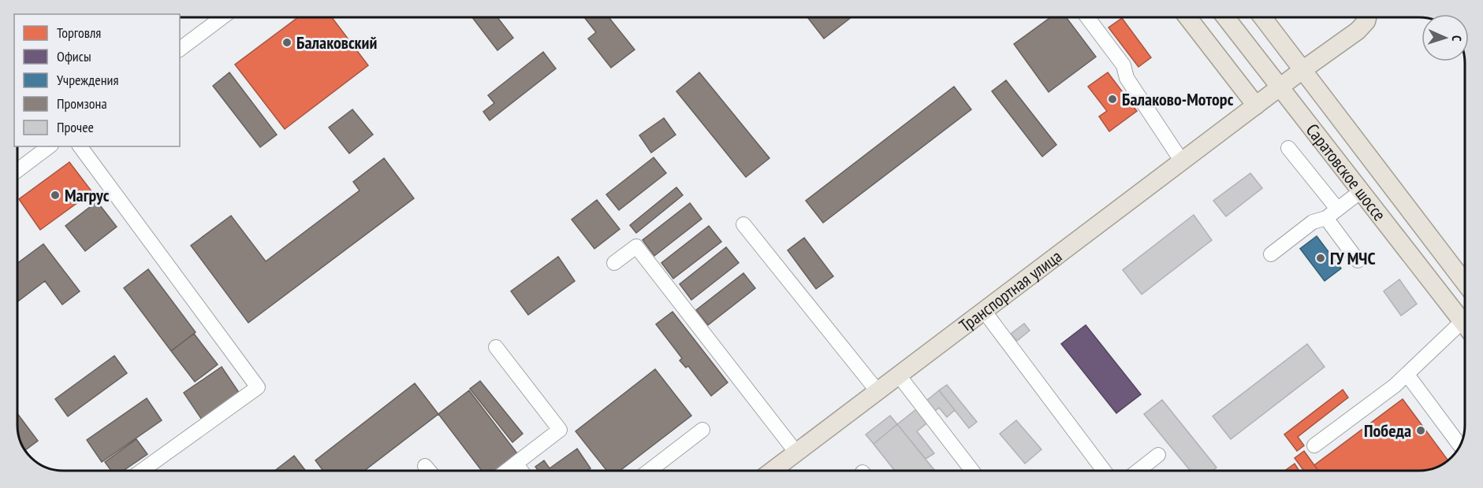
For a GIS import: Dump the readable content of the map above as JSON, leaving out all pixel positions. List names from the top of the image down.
{
  "streets": {
    "main road": ["Саратовское шоссе", "Транспортная улица"]
  },
  "crossings": [
    ["Саратовское шоссе", "Транспортная улица"]
  ],
  "places": [
    "Балаковский",
    "Балаково-Моторс",
    "Магрус",
    "ГУ МЧС",
    "Победа"
  ],
  "legend": [
    "Торговля",
    "Офисы",
    "Учреждения",
    "Промзона",
    "Прочее"
  ],
  "north": "right"
}
